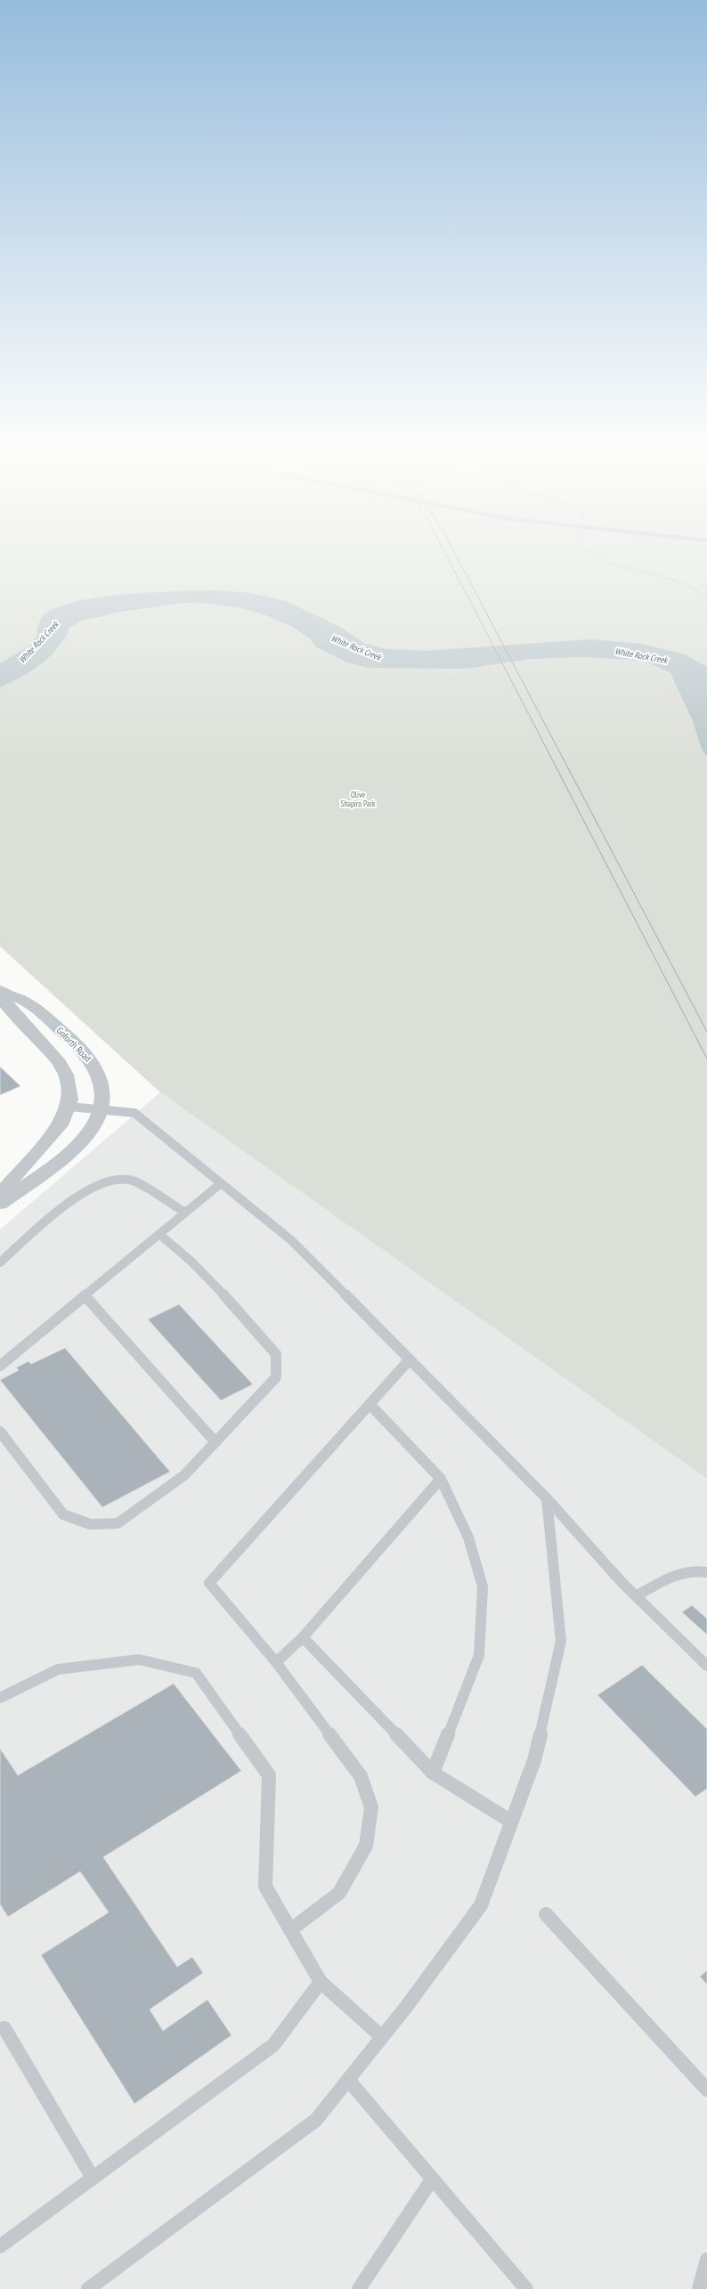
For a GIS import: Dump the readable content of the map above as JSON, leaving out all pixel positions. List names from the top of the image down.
{
  "streets": {
    "street": ["Goforth Road"]
  },
  "water": ["White Rock Creek"],
  "parks": ["Olive Shapiro Park"]
}
